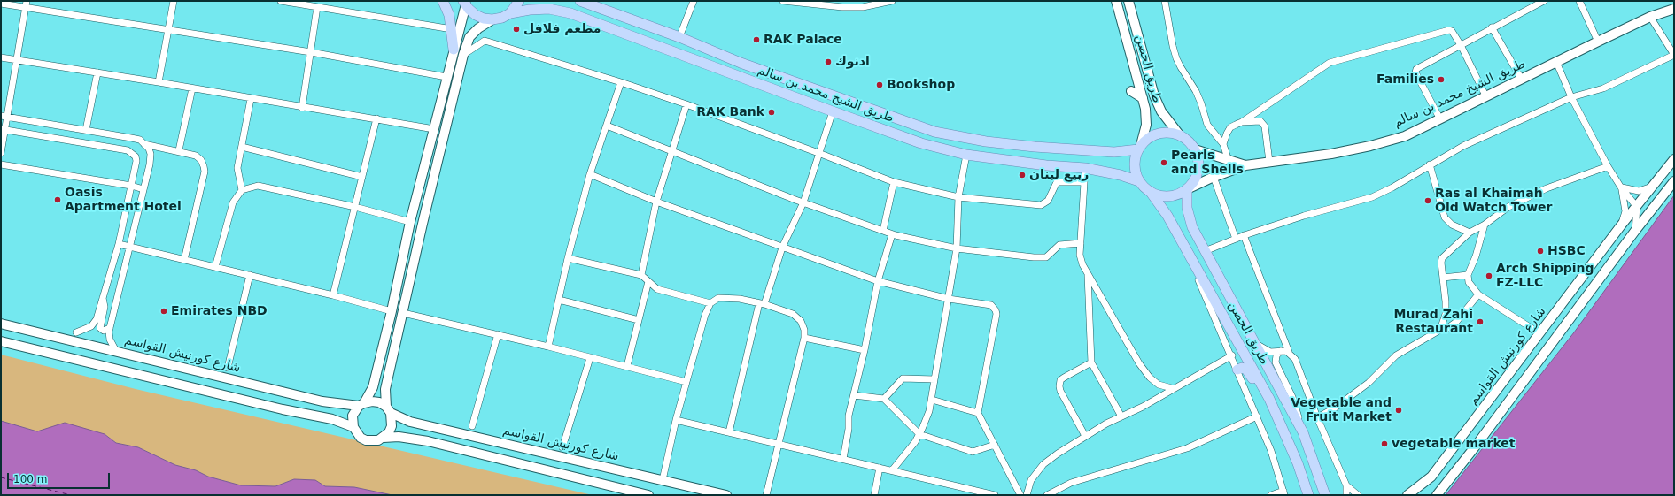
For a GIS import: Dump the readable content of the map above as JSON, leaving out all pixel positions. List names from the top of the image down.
{
  "streets": {
    "main road": ["طريق الحصن", "طريق الشيخ محمد بن سالم", "شارع كورنيش القواسم"]
  },
  "crossings": [
    ["طريق الحصن", "طريق الشيخ محمد بن سالم"]
  ],
  "places": [
    "مطعم فلافل",
    "RAK Palace",
    "ادنوك",
    "Families",
    "Bookshop",
    "RAK Bank",
    "Pearls and Shells",
    "ربيع لبنان",
    "Oasis Apartment Hotel",
    "Ras al Khaimah Old Watch Tower",
    "HSBC",
    "Arch Shipping FZ-LLC",
    "Emirates NBD",
    "Murad Zahi Restaurant",
    "Vegetable and Fruit Market",
    "vegetable market"
  ],
  "scale_bar": "100 m"
}
